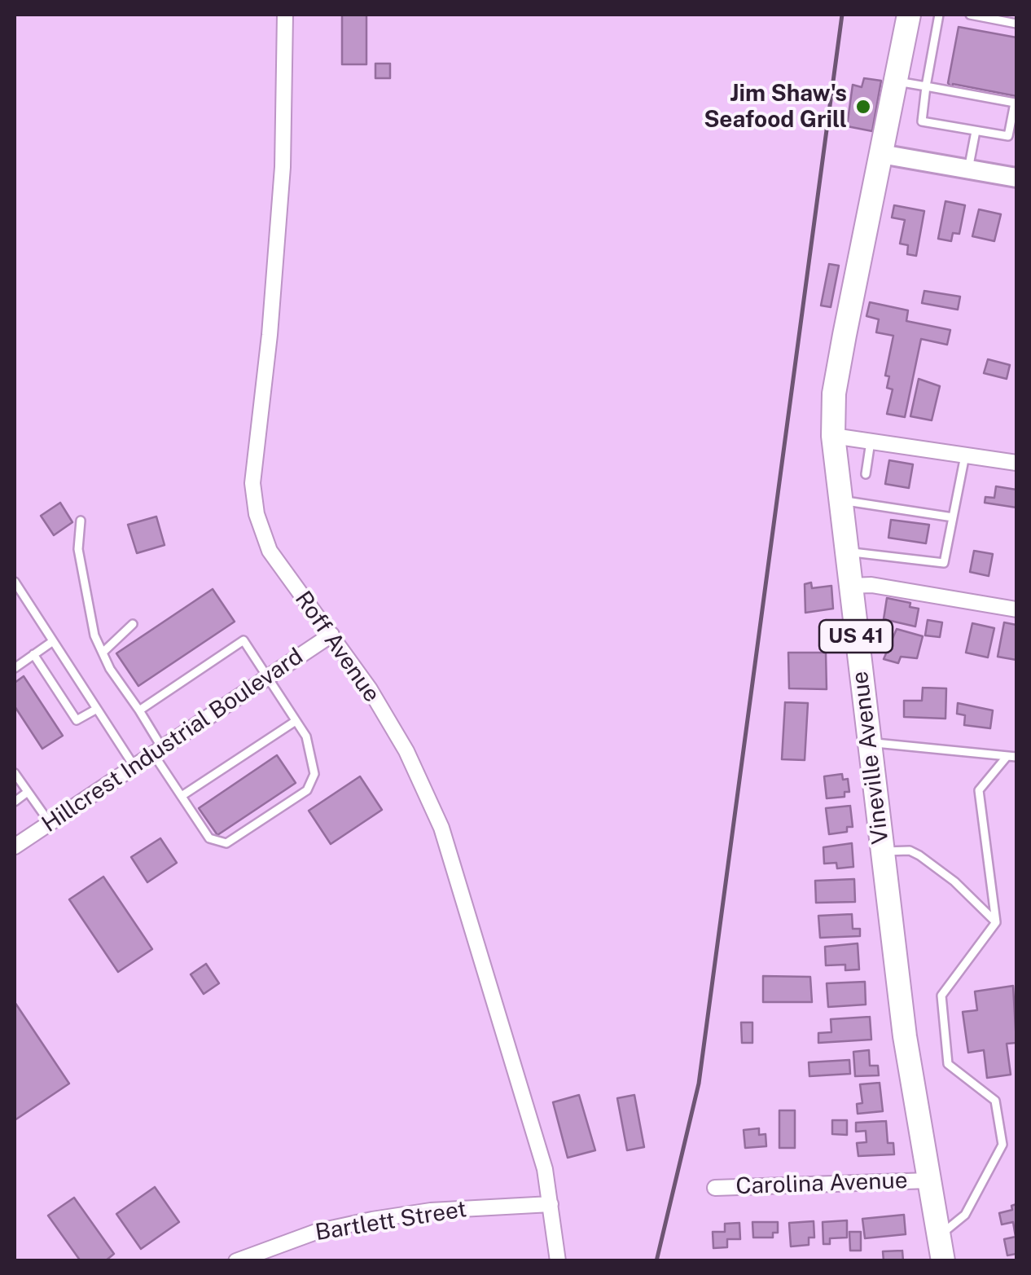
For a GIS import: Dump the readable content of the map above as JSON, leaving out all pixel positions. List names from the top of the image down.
{
  "streets": {
    "main road": ["US 41", "Vineville Avenue"],
    "street": [
      "Roff Avenue",
      "Hillcrest Industrial Boulevard",
      "Carolina Avenue",
      "Bartlett Street"
    ]
  },
  "crossings": [
    ["Roff Avenue", "Hillcrest Industrial Boulevard"],
    ["Roff Avenue", "Bartlett Street"],
    ["Vineville Avenue", "Carolina Avenue"]
  ],
  "places": ["Jim Shaw's Seafood Grill"]
}
